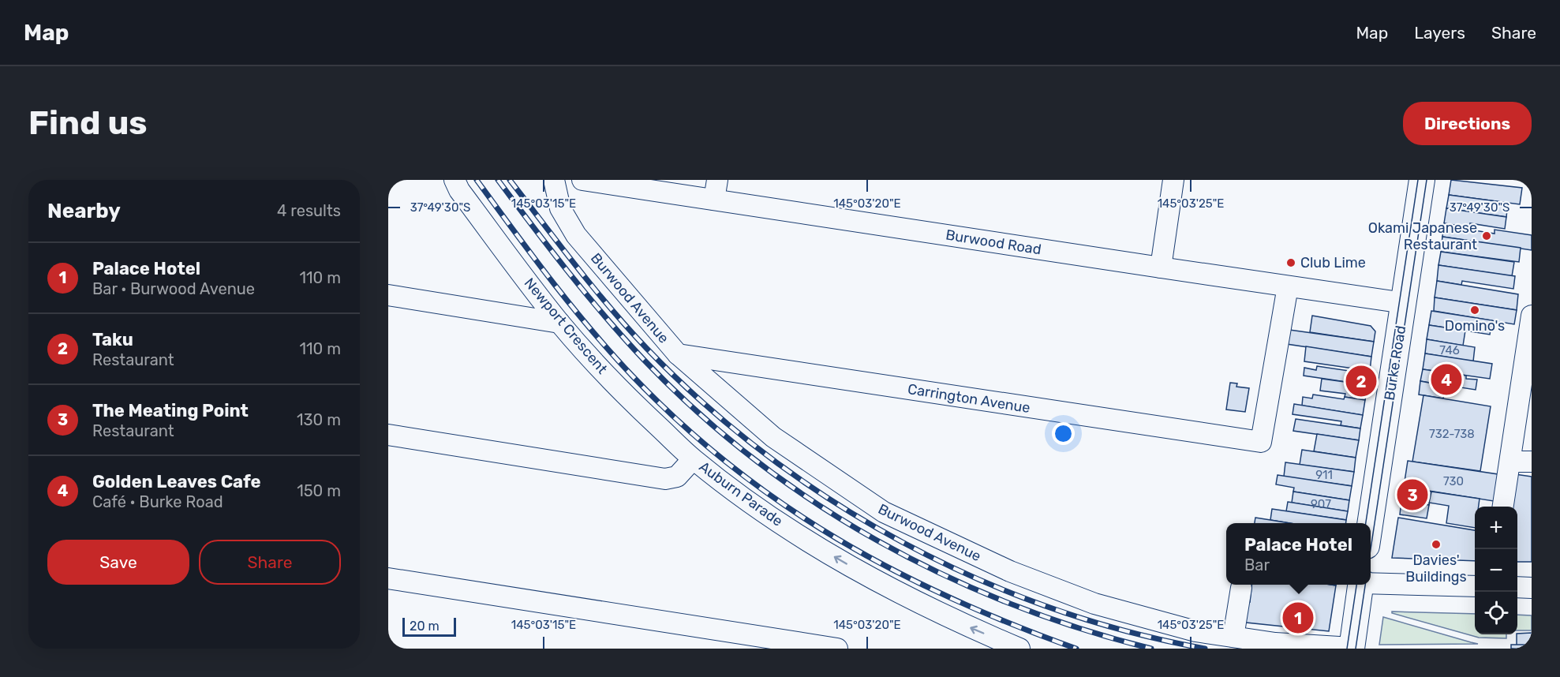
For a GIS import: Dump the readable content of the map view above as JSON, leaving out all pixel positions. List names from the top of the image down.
{
  "streets": {
    "main road": ["Burke Road"],
    "street": [
      "Burwood Road",
      "Burwood Avenue",
      "Newport Crescent",
      "Carrington Avenue",
      "Auburn Parade"
    ]
  },
  "crossings": [
    ["Burwood Road", "Burke Road"],
    ["Burwood Road", "Carrington Avenue"],
    ["Burwood Avenue", "Carrington Avenue"],
    ["Newport Crescent", "Auburn Parade"]
  ],
  "places": [
    "Okami Japanese Restaurant",
    "Club Lime",
    "Domino's",
    "Davies' Buildings"
  ],
  "house_numbers": [
    "746",
    "732-738",
    "911",
    "730",
    "907"
  ],
  "scale_bar": "20 m",
  "page": {
    "header": "Map",
    "nav": ["Map", "Layers", "Share"],
    "buttons": [
      "Directions",
      ["Save", "Share"]
    ],
    "title": "Find us",
    "heading": ["Nearby", "4 results"],
    "list": [
      {
        "mark": "1",
        "name": "Palace Hotel",
        "note": "Bar · Burwood Avenue",
        "value": "110 m"
      },
      {
        "mark": "2",
        "name": "Taku",
        "note": "Restaurant",
        "value": "110 m"
      },
      {
        "mark": "3",
        "name": "The Meating Point",
        "note": "Restaurant",
        "value": "130 m"
      },
      {
        "mark": "4",
        "name": "Golden Leaves Cafe",
        "note": "Café · Burke Road",
        "value": "150 m"
      }
    ],
    "pins": [
      "4",
      "2",
      "3",
      "1"
    ],
    "map_buttons": ["+", "−"],
    "popup": ["Palace Hotel", "Bar"],
    "scale": "20 m"
  },
  "coordinates": [
    "145°03'15\"E",
    "145°03'20\"E",
    "145°03'25\"E",
    "37°49'30\"S"
  ]
}
